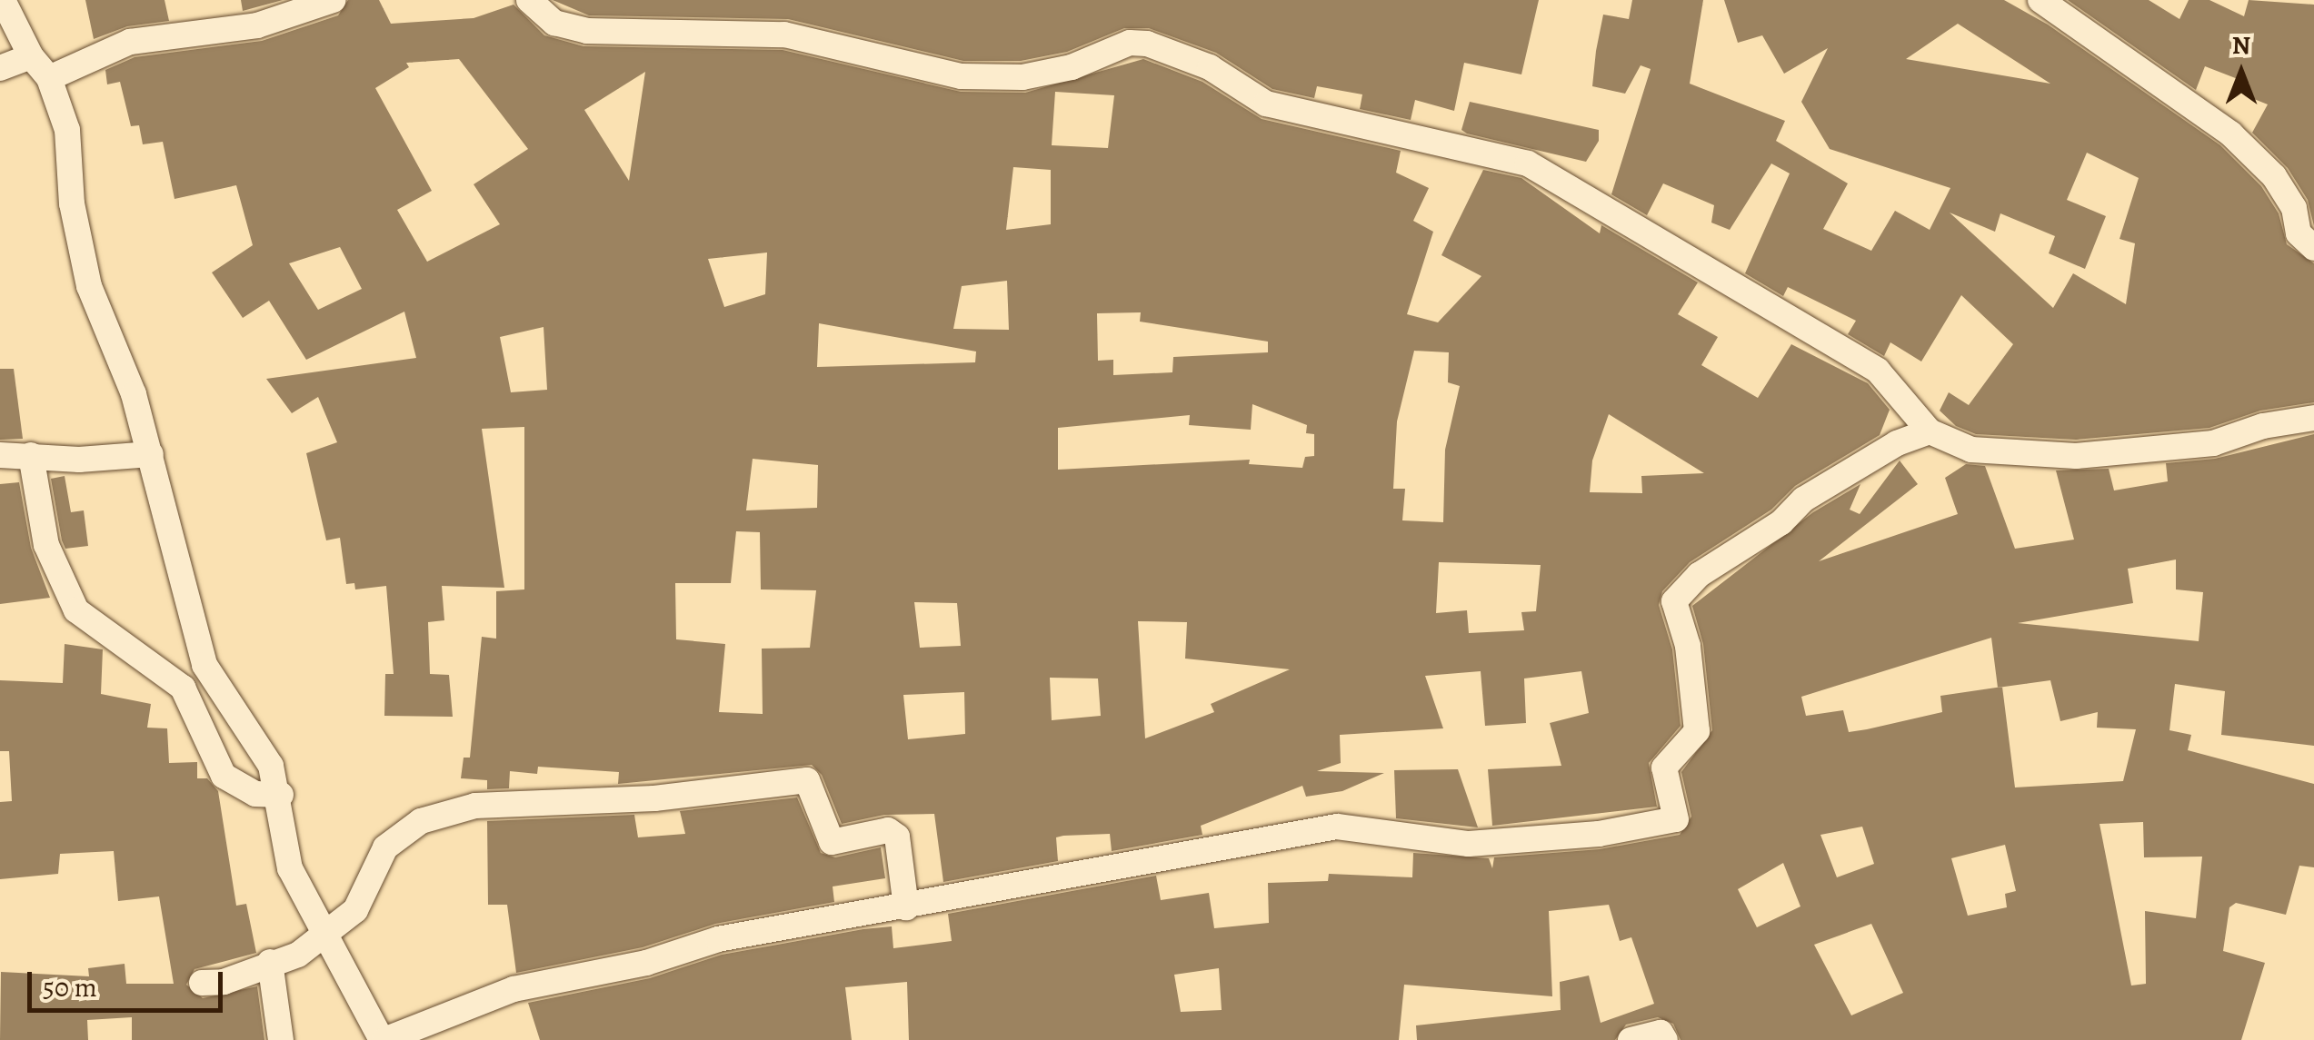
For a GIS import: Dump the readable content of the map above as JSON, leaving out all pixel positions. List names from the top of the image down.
{
  "scale_bar": "50 m",
  "north": "top"
}
